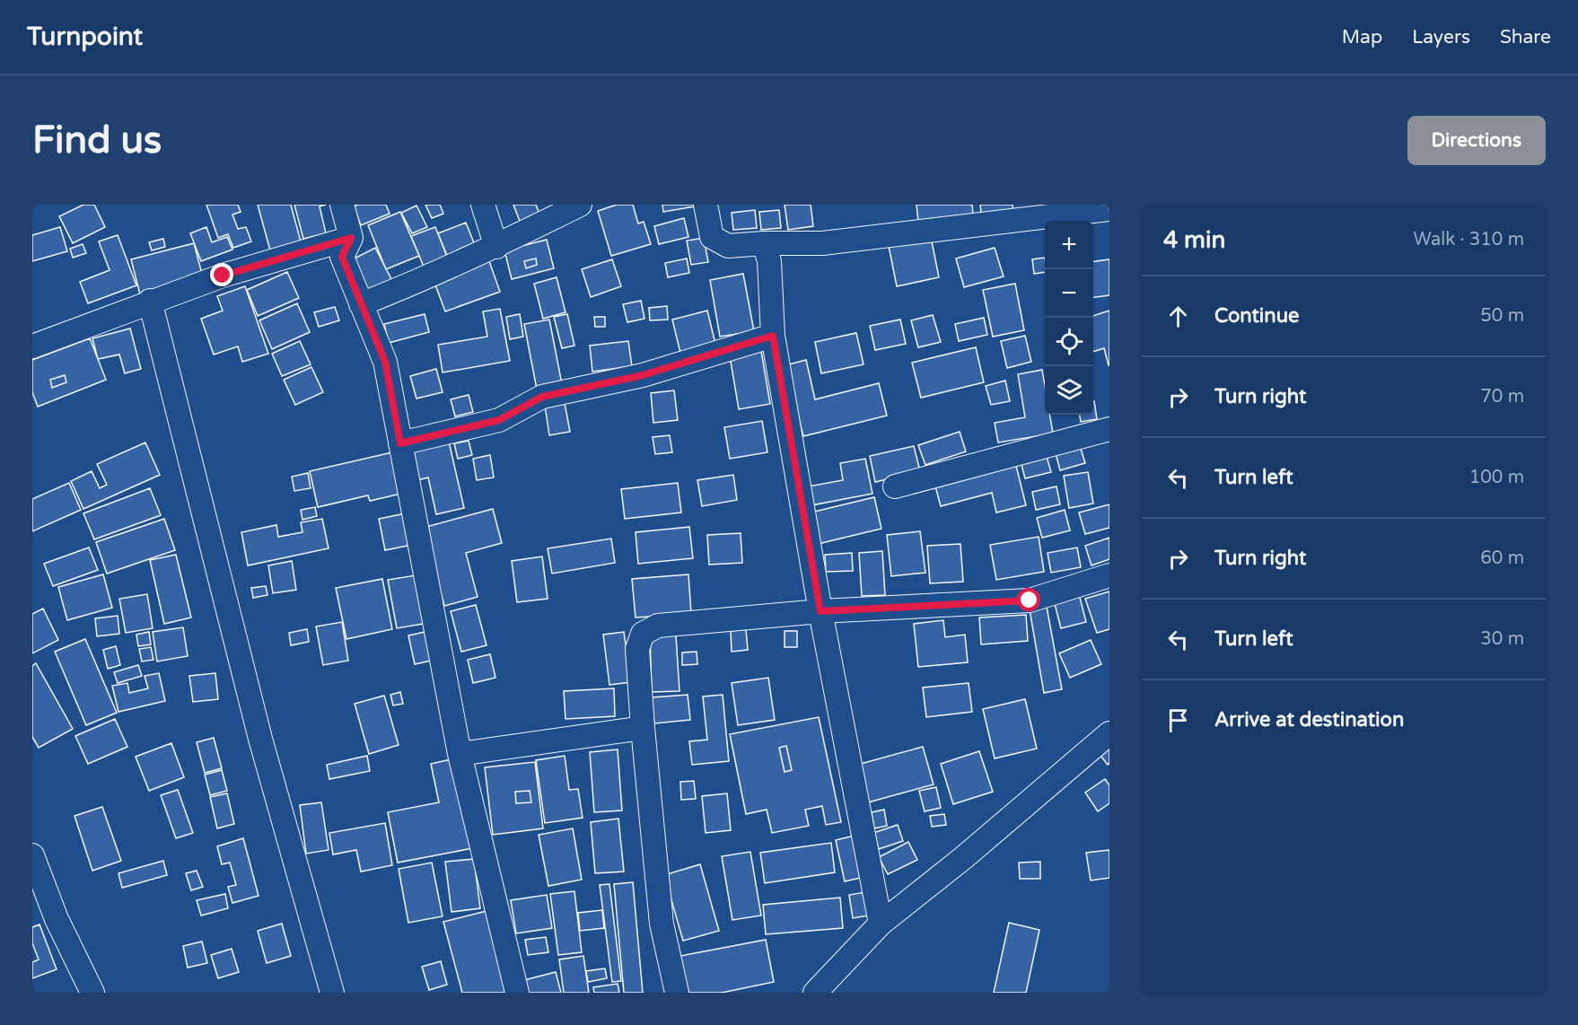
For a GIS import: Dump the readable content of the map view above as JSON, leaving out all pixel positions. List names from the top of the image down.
{
  "page": {
    "header": "Turnpoint",
    "nav": ["Map", "Layers", "Share"],
    "buttons": "Directions",
    "title": "Find us",
    "heading": ["4 min", "Walk · 310 m"],
    "map_buttons": ["+", "−"],
    "list": [
      ["Continue", "50 m"],
      ["Turn right", "70 m"],
      ["Turn left", "100 m"],
      ["Turn right", "60 m"],
      ["Turn left", "30 m"],
      "Arrive at destination"
    ]
  }
}
